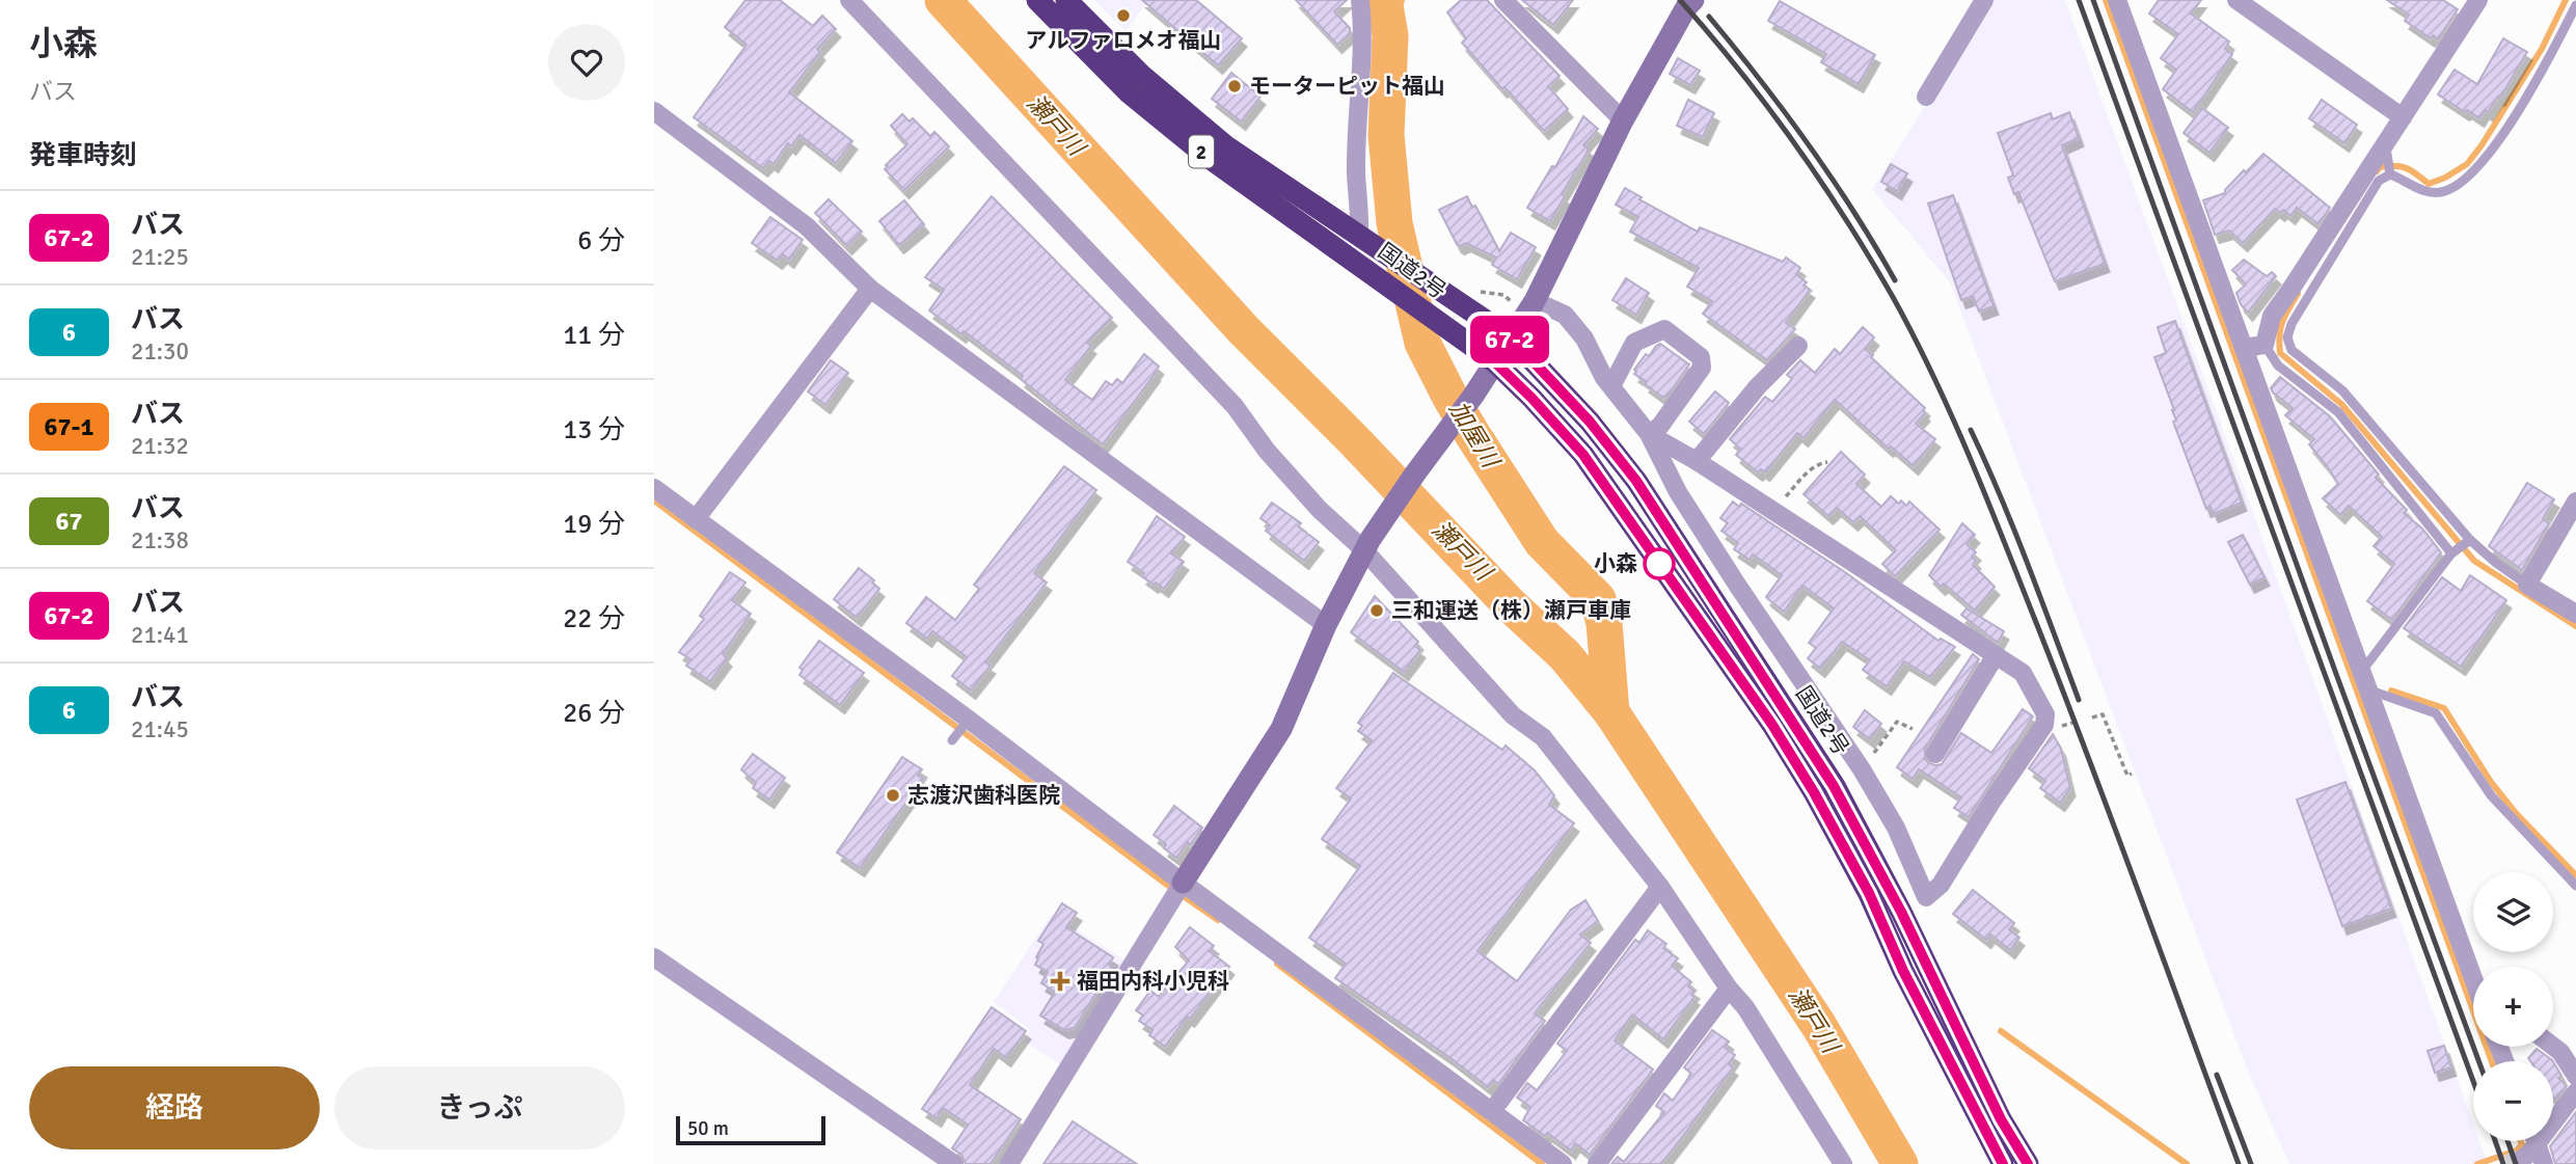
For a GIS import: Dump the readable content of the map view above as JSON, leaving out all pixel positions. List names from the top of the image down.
{
  "streets": {
    "highway": ["2", "国道2号"]
  },
  "water": ["瀬戸川", "加屋川"],
  "places": {
    "other": [
      "アルファロメオ福山",
      "モーターピット福山",
      "小森",
      "三和運送（株）瀬戸車庫",
      "志渡沢歯科医院"
    ],
    "health": ["福田内科小児科"]
  },
  "lines": ["bus line 67-2"],
  "scale_bar": "50 m",
  "page": {
    "heading": [
      ["小森", "バス"],
      "発車時刻"
    ],
    "on_map": "67-2",
    "list": [
      {
        "mark": "67-2",
        "name": "バス",
        "note": "21:25",
        "value": "6 分"
      },
      {
        "mark": "6",
        "name": "バス",
        "note": "21:30",
        "value": "11 分"
      },
      {
        "mark": "67-1",
        "name": "バス",
        "note": "21:32",
        "value": "13 分"
      },
      {
        "mark": "67",
        "name": "バス",
        "note": "21:38",
        "value": "19 分"
      },
      {
        "mark": "67-2",
        "name": "バス",
        "note": "21:41",
        "value": "22 分"
      },
      {
        "mark": "6",
        "name": "バス",
        "note": "21:45",
        "value": "26 分"
      }
    ],
    "map_buttons": ["+", "−"],
    "buttons": ["経路", "きっぷ"],
    "scale": "50 m"
  }
}
